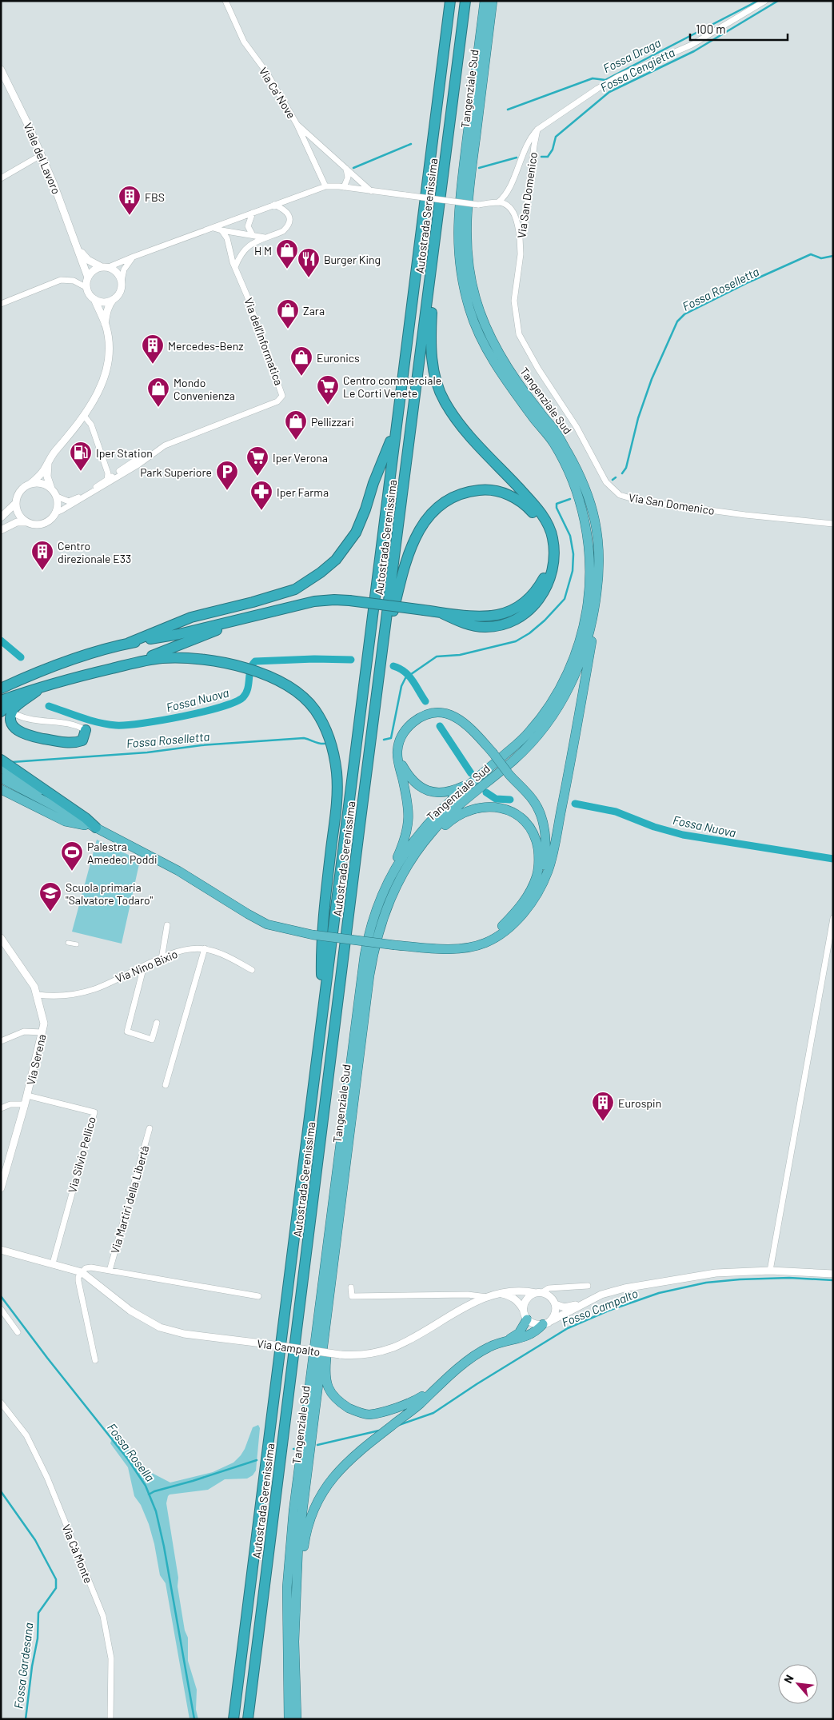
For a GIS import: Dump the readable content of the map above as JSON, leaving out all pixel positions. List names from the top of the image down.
{
  "streets": {
    "highway": ["Tangenziale Sud", "Autostrada Serenissima"],
    "street": [
      "Via Ca' Nove",
      "Viale del Lavoro",
      "Via San Domenico",
      "Via dell'Informatica",
      "Via Nino Bixio",
      "Via Serena",
      "Via Silvio Pellico",
      "Via Martiri della Libertà",
      "Via Campalto",
      "Via Cà Monte"
    ]
  },
  "crossings": [
    ["Via Nino Bixio", "Via Serena"],
    ["Via Serena", "Via Silvio Pellico"]
  ],
  "water": [
    "Fossa Draga",
    "Fossa Cengietta",
    "Fossa Roselletta",
    "Fossa Nuova",
    "Fosso Campalto",
    "Fossa Rosella",
    "Fossa Gardesana"
  ],
  "places": {
    "building": [
      "FBS",
      "Mercedes-Benz",
      "Centro direzionale E33",
      "Eurospin"
    ],
    "shop": [
      "H M",
      "Zara",
      "Euronics",
      "Mondo Convenienza",
      "Pellizzari"
    ],
    "restaurant": ["Burger King"],
    "supermarket": ["Centro commerciale Le Corti Venete", "Iper Verona"],
    "fuel station": ["Iper Station"],
    "parking": ["Park Superiore"],
    "pharmacy": ["Iper Farma"],
    "sports": ["Palestra Amedeo Poddi"],
    "school or university": ["Scuola primaria \"Salvatore Todaro\""]
  },
  "scale_bar": "100 m",
  "north": "top left"
}
